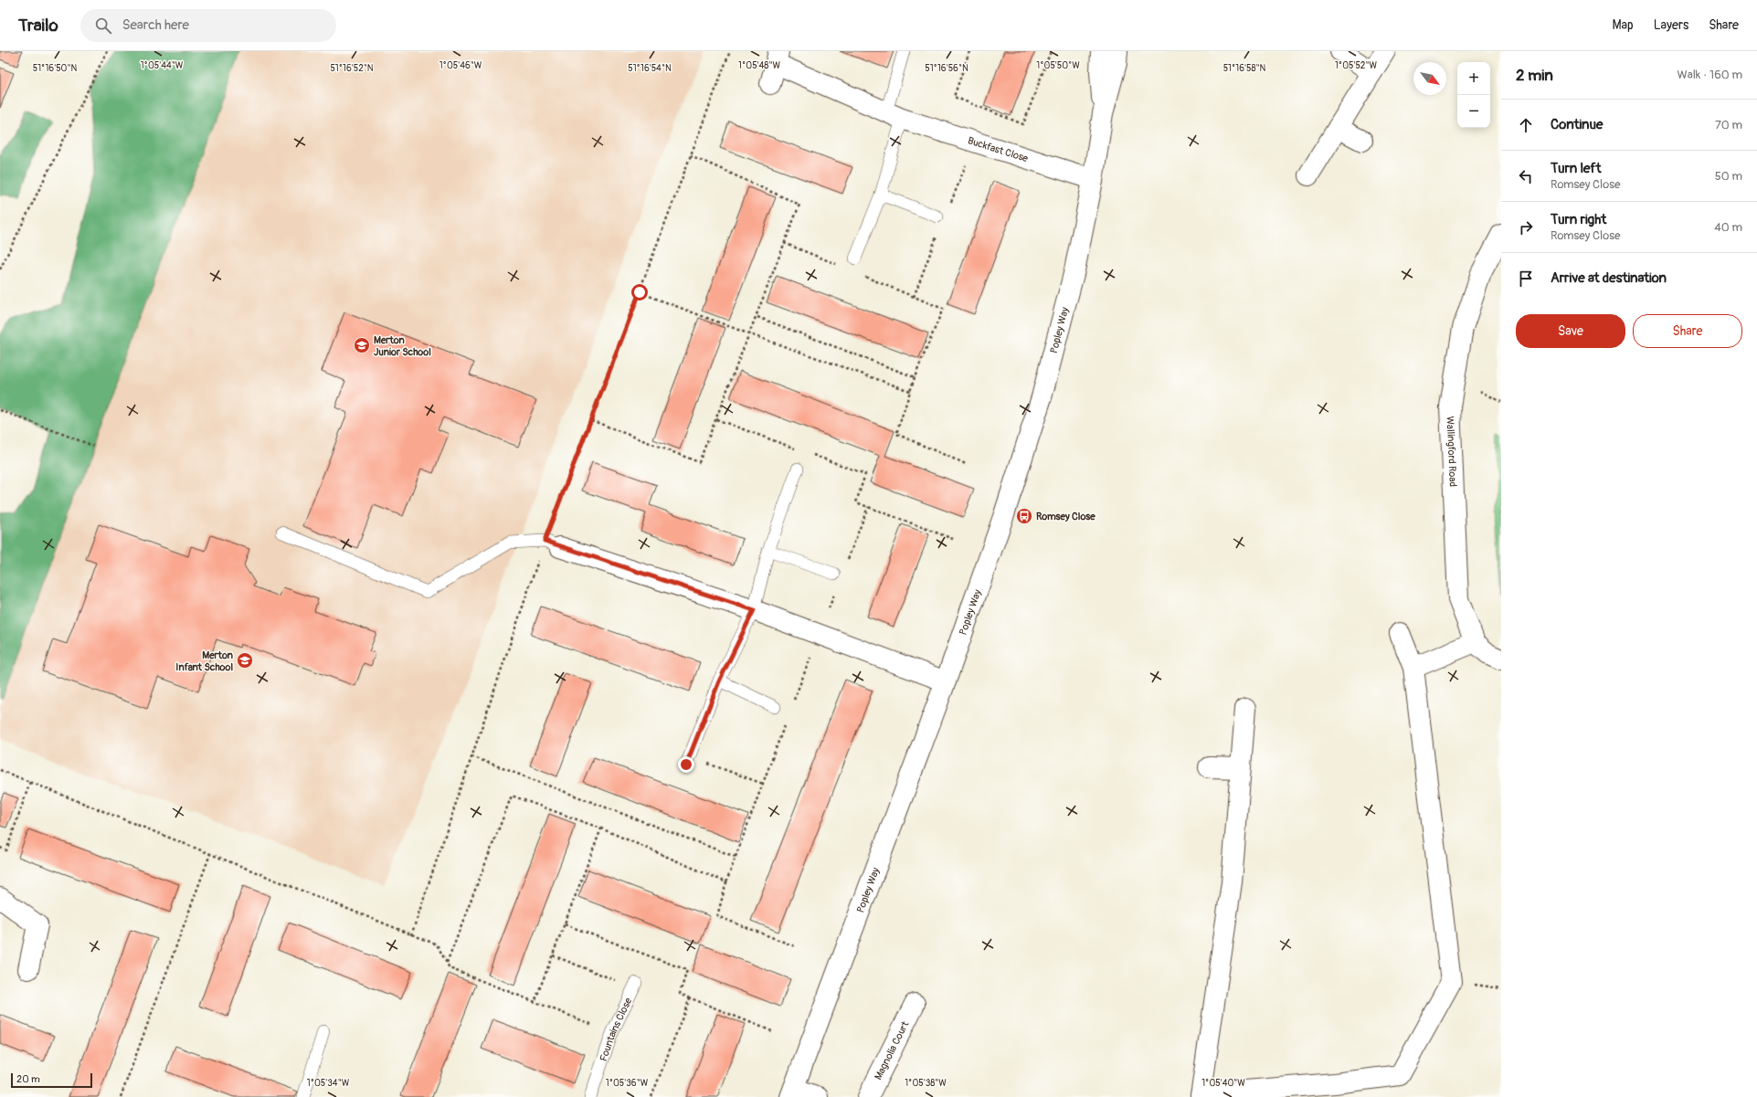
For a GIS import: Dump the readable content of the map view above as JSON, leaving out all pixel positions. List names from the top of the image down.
{
  "streets": {
    "street": [
      "Buckfast Close",
      "Popley Way",
      "Wallingford Road",
      "Magnolia Court"
    ],
    "lane": ["Fountains Close"]
  },
  "crossings": [
    ["Buckfast Close", "Popley Way"]
  ],
  "places": {
    "school or university": ["Merton Junior School", "Merton Infant School"],
    "bus stop": ["Romsey Close"]
  },
  "scale_bar": "20 m",
  "north": "bottom right",
  "page": {
    "header": "Trailo",
    "search": "Search here",
    "nav": ["Map", "Layers", "Share"],
    "heading": ["2 min", "Walk · 160 m"],
    "map_buttons": ["+", "−"],
    "list": [
      ["Continue", "70 m"],
      ["Turn left", "Romsey Close", "50 m"],
      ["Turn right", "Romsey Close", "40 m"],
      "Arrive at destination"
    ],
    "buttons": ["Save", "Share"],
    "scale": "20 m"
  },
  "coordinates": [
    "1°05'52\"W",
    "1°05'44\"W",
    "1°05'46\"W",
    "1°05'48\"W",
    "1°05'50\"W",
    "51°16'50\"N",
    "51°16'52\"N",
    "51°16'54\"N",
    "51°16'56\"N",
    "51°16'58\"N",
    "1°05'34\"W",
    "1°05'36\"W",
    "1°05'38\"W",
    "1°05'40\"W"
  ]
}
